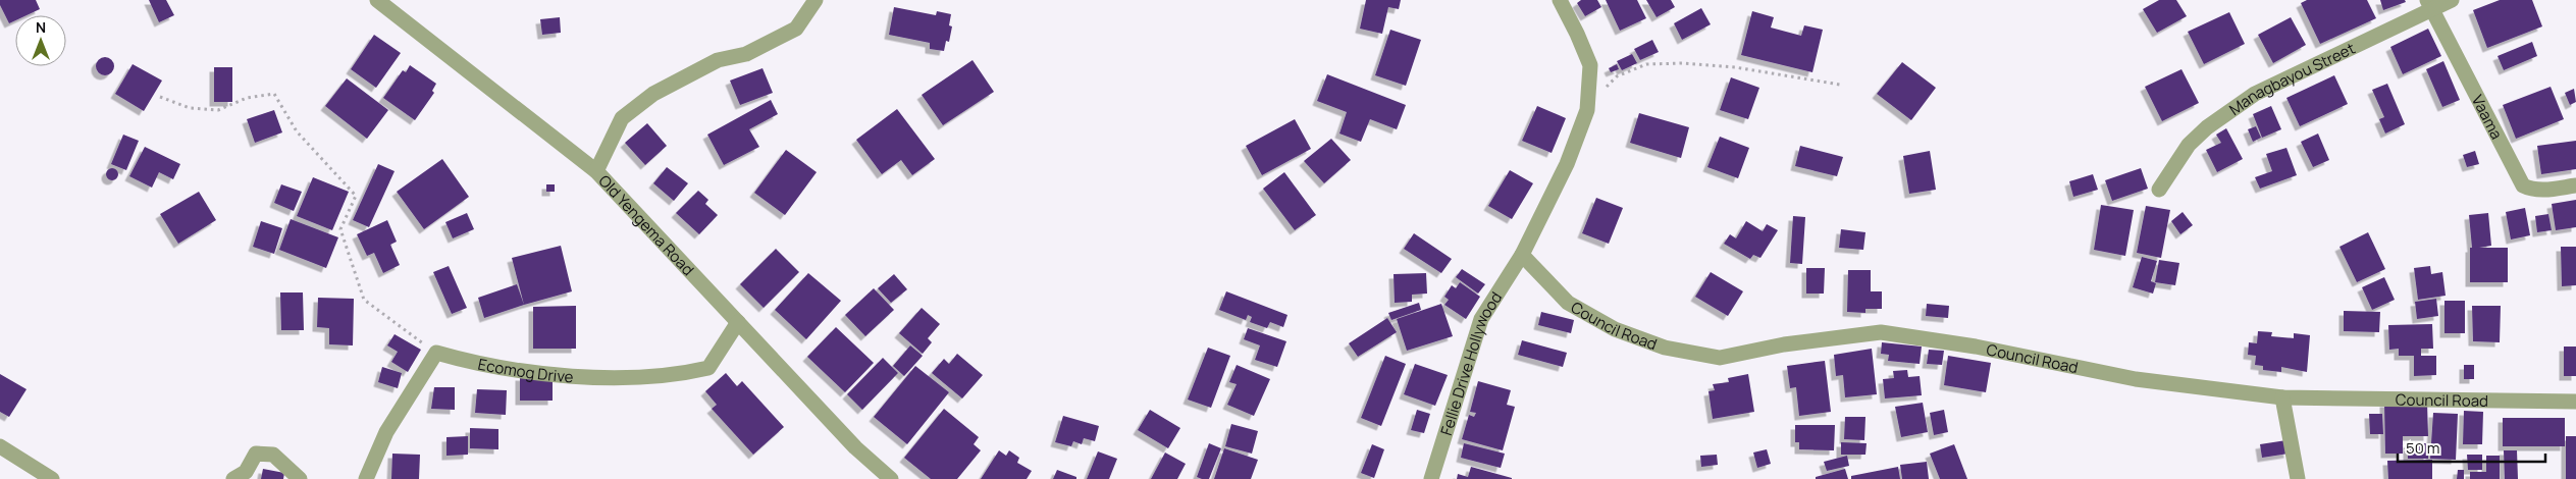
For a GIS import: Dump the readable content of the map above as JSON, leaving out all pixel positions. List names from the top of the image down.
{
  "streets": {
    "street": [
      "Managbayou Street",
      "Vaama",
      "Old Yengema Road",
      "Council Road",
      "Fellie Drive Hollywood",
      "Ecomog Drive"
    ]
  },
  "crossings": [
    ["Managbayou Street", "Vaama"],
    ["Old Yengema Road", "Ecomog Drive"],
    ["Council Road", "Fellie Drive Hollywood"]
  ],
  "scale_bar": "50 m",
  "north": "top"
}
